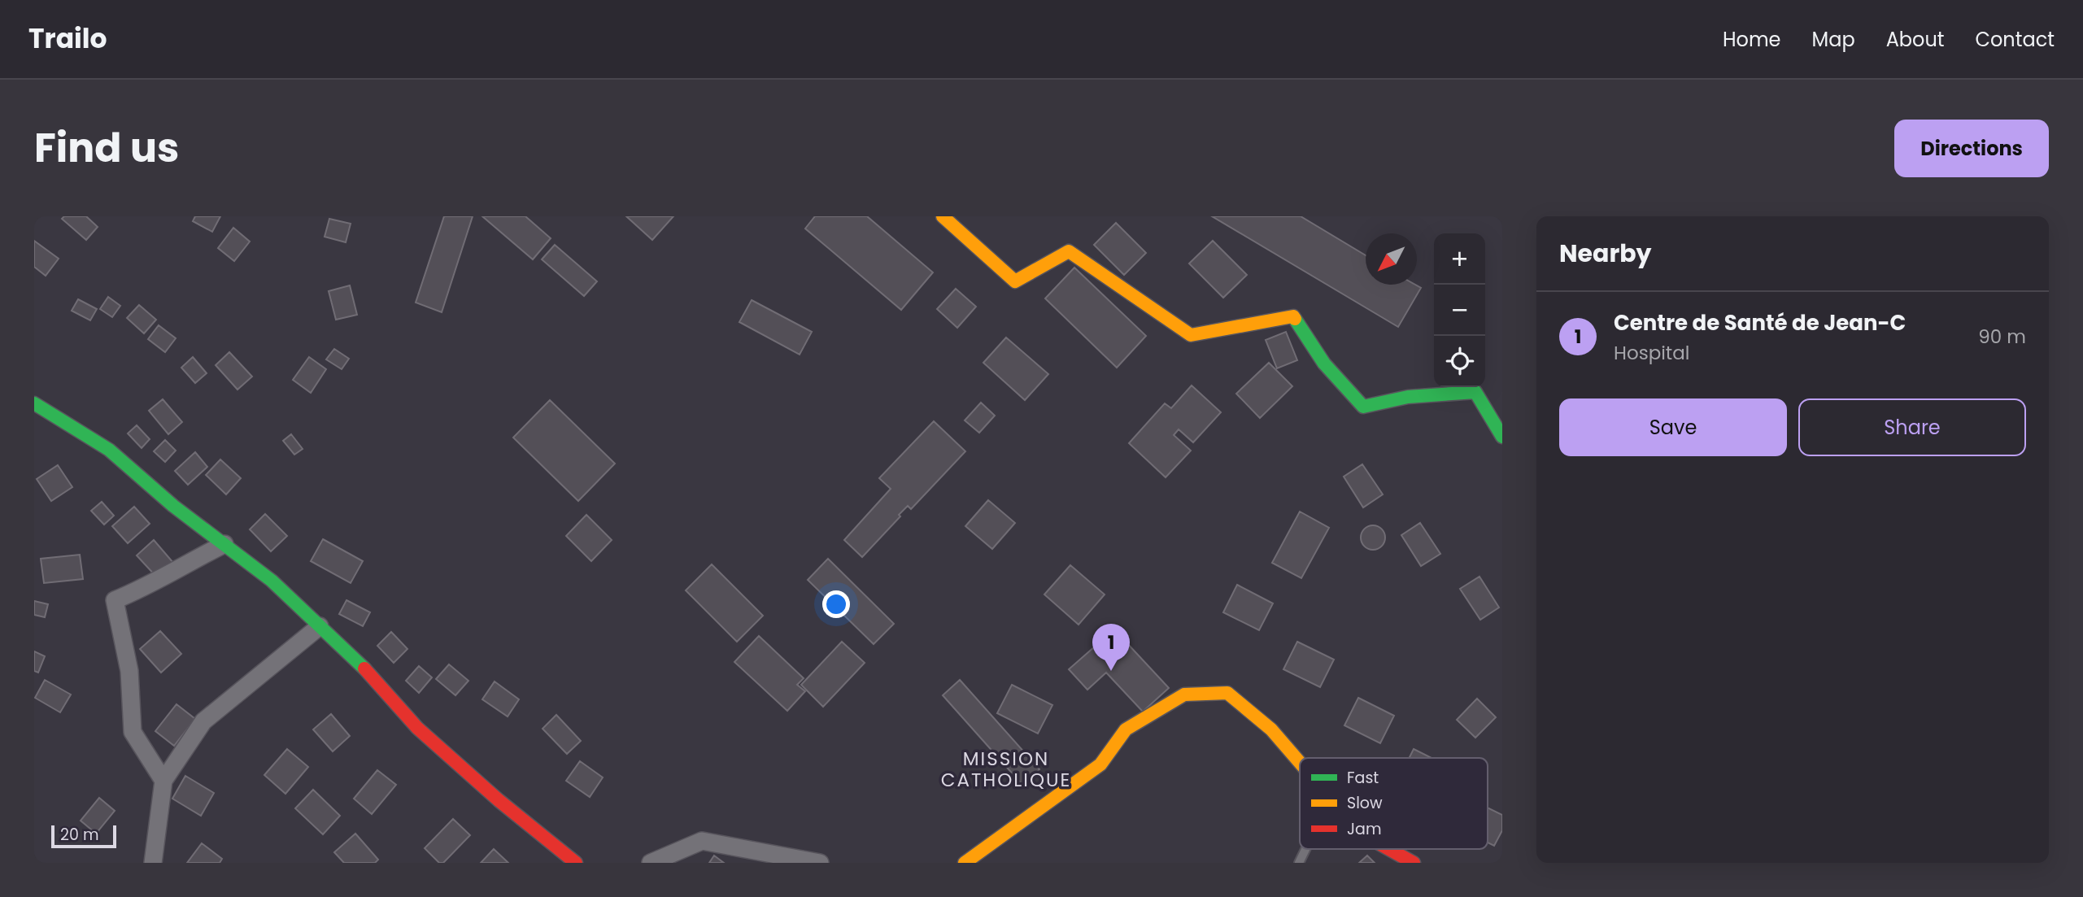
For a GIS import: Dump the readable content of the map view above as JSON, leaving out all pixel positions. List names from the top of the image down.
{
  "districts": ["MISSION CATHOLIQUE"],
  "legend": ["Fast", "Slow", "Jam"],
  "scale_bar": "20 m",
  "north": "bottom left",
  "page": {
    "header": "Trailo",
    "nav": [
      "Home",
      "Map",
      "About",
      "Contact"
    ],
    "title": "Find us",
    "buttons": [
      "Directions",
      ["Save", "Share"]
    ],
    "heading": "Nearby",
    "map_buttons": ["+", "−"],
    "list": [
      {
        "mark": "1",
        "name": "Centre de Santé de Jean-C",
        "note": "Hospital",
        "value": "90 m"
      }
    ],
    "pins": "1",
    "scale": "20 m"
  }
}
